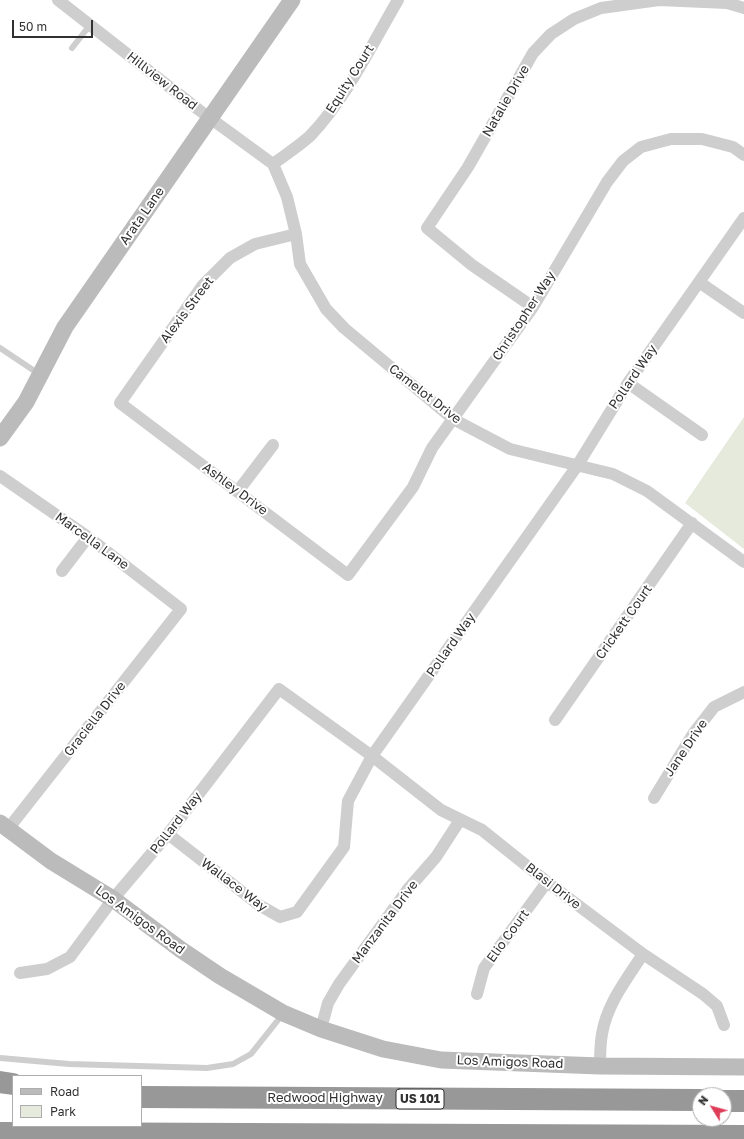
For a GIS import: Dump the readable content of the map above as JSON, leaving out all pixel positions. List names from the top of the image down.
{
  "streets": {
    "highway": ["Redwood Highway", "US 101"],
    "street": [
      "Equity Court",
      "Hillview Road",
      "Natalie Drive",
      "Arata Lane",
      "Alexis Street",
      "Christopher Way",
      "Pollard Way",
      "Camelot Drive",
      "Ashley Drive",
      "Marcella Lane",
      "Crickett Court",
      "Graciella Drive",
      "Jane Drive",
      "Wallace Way",
      "Blasi Drive",
      "Los Amigos Road",
      "Manzanita Drive",
      "Elio Court"
    ]
  },
  "crossings": [
    ["Equity Court", "Camelot Drive"],
    ["Hillview Road", "Arata Lane"],
    ["Natalie Drive", "Christopher Way"],
    ["Alexis Street", "Camelot Drive"],
    ["Alexis Street", "Ashley Drive"],
    ["Christopher Way", "Camelot Drive"],
    ["Christopher Way", "Ashley Drive"],
    ["Pollard Way", "Camelot Drive"],
    ["Pollard Way", "Wallace Way"],
    ["Pollard Way", "Blasi Drive"],
    ["Pollard Way", "Los Amigos Road"],
    ["Camelot Drive", "Crickett Court"],
    ["Marcella Lane", "Graciella Drive"],
    ["Graciella Drive", "Los Amigos Road"],
    ["Wallace Way", "Blasi Drive"],
    ["Blasi Drive", "Manzanita Drive"],
    ["Blasi Drive", "Elio Court"],
    ["Los Amigos Road", "Manzanita Drive"]
  ],
  "legend": ["Road", "Park"],
  "scale_bar": "50 m",
  "north": "top left"
}
